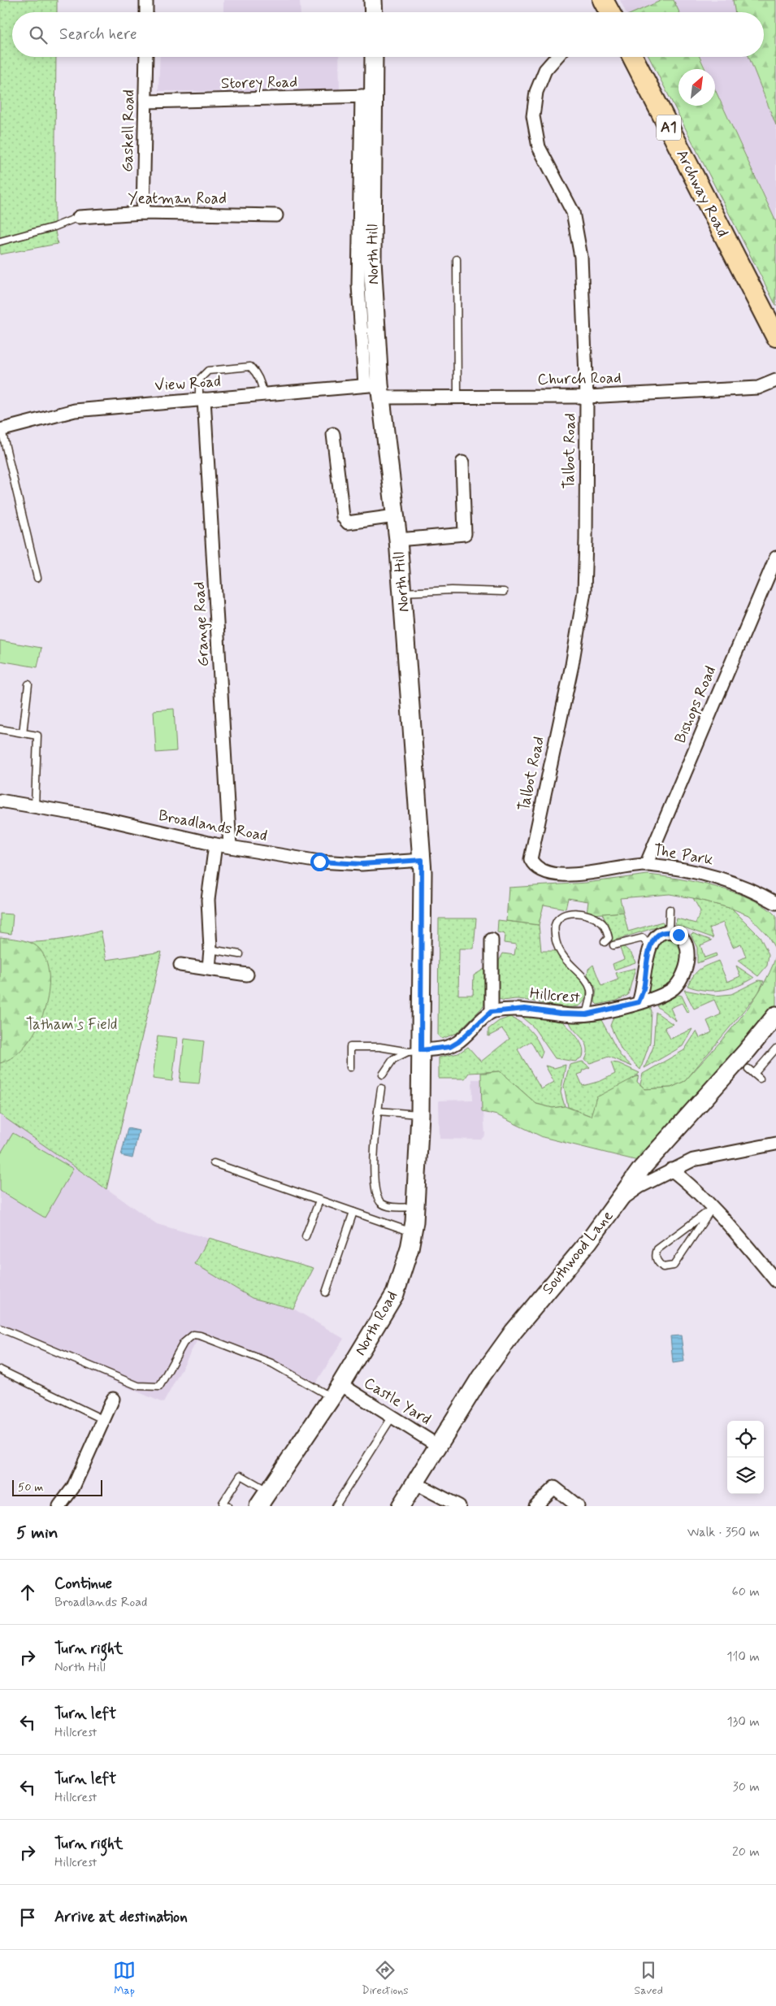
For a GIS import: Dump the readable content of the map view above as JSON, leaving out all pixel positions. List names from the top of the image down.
{
  "streets": {
    "highway": ["A1", "Archway Road"],
    "main road": ["North Hill", "Southwood Lane", "North Road"],
    "street": [
      "Storey Road",
      "Gaskell Road",
      "Yeatman Road",
      "Church Road",
      "View Road",
      "Talbot Road",
      "Grange Road",
      "Bishops Road",
      "Broadlands Road",
      "The Park",
      "Hillcrest",
      "Castle Yard"
    ]
  },
  "crossings": [
    ["Storey Road", "Gaskell Road"],
    ["Storey Road", "North Hill"],
    ["Gaskell Road", "Yeatman Road"],
    ["North Hill", "Church Road"],
    ["North Hill", "View Road"],
    ["North Hill", "Broadlands Road"],
    ["North Hill", "North Road"],
    ["Church Road", "View Road"],
    ["Church Road", "Talbot Road"],
    ["View Road", "Grange Road"],
    ["Talbot Road", "The Park"],
    ["Grange Road", "Broadlands Road"],
    ["Bishops Road", "The Park"],
    ["Southwood Lane", "Castle Yard"],
    ["North Road", "Castle Yard"]
  ],
  "parks": ["Tatham's Field"],
  "scale_bar": "50 m",
  "north": "top right",
  "page": {
    "search": "Search here",
    "scale": "50 m",
    "heading": ["5 min", "Walk · 350 m"],
    "list": [
      ["Continue", "Broadlands Road", "60 m"],
      ["Turn right", "North Hill", "110 m"],
      ["Turn left", "Hillcrest", "130 m"],
      ["Turn left", "Hillcrest", "30 m"],
      ["Turn right", "Hillcrest", "20 m"],
      "Arrive at destination"
    ],
    "nav": ["Map", "Directions", "Saved"]
  }
}
